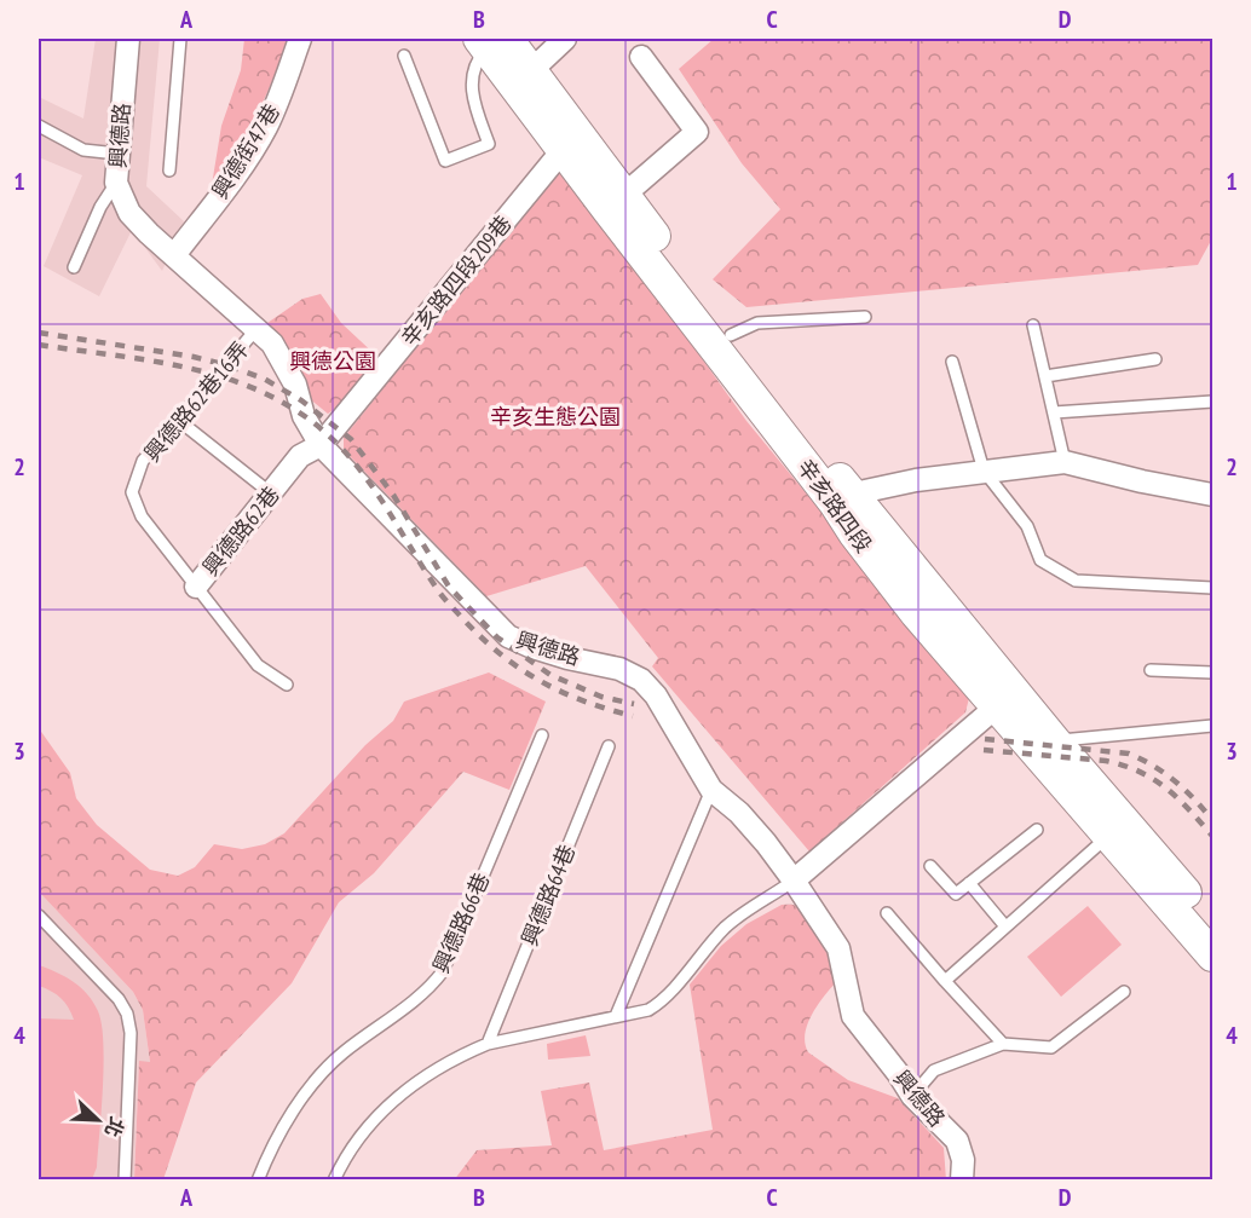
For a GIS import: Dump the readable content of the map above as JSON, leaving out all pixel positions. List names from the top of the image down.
{
  "streets": {
    "main road": ["辛亥路四段"],
    "street": [
      "興德路",
      "興德街47巷",
      "辛亥路四段209巷",
      "興德路62巷"
    ],
    "lane": ["興德路62巷16弄", "興德路64巷", "興德路66巷"]
  },
  "crossings": [
    ["興德路", "興德街47巷"],
    ["興德路", "辛亥路四段209巷"],
    ["興德路", "興德路62巷16弄"],
    ["興德路", "興德路62巷"],
    ["辛亥路四段209巷", "辛亥路四段"],
    ["辛亥路四段209巷", "興德路62巷"],
    ["興德路62巷16弄", "興德路62巷"]
  ],
  "parks": ["興德公園", "辛亥生態公園"],
  "north": "bottom right",
  "grid": {
    "columns": [
      "A",
      "B",
      "C",
      "D"
    ],
    "rows": [
      "1",
      "2",
      "3",
      "4"
    ]
  }
}
